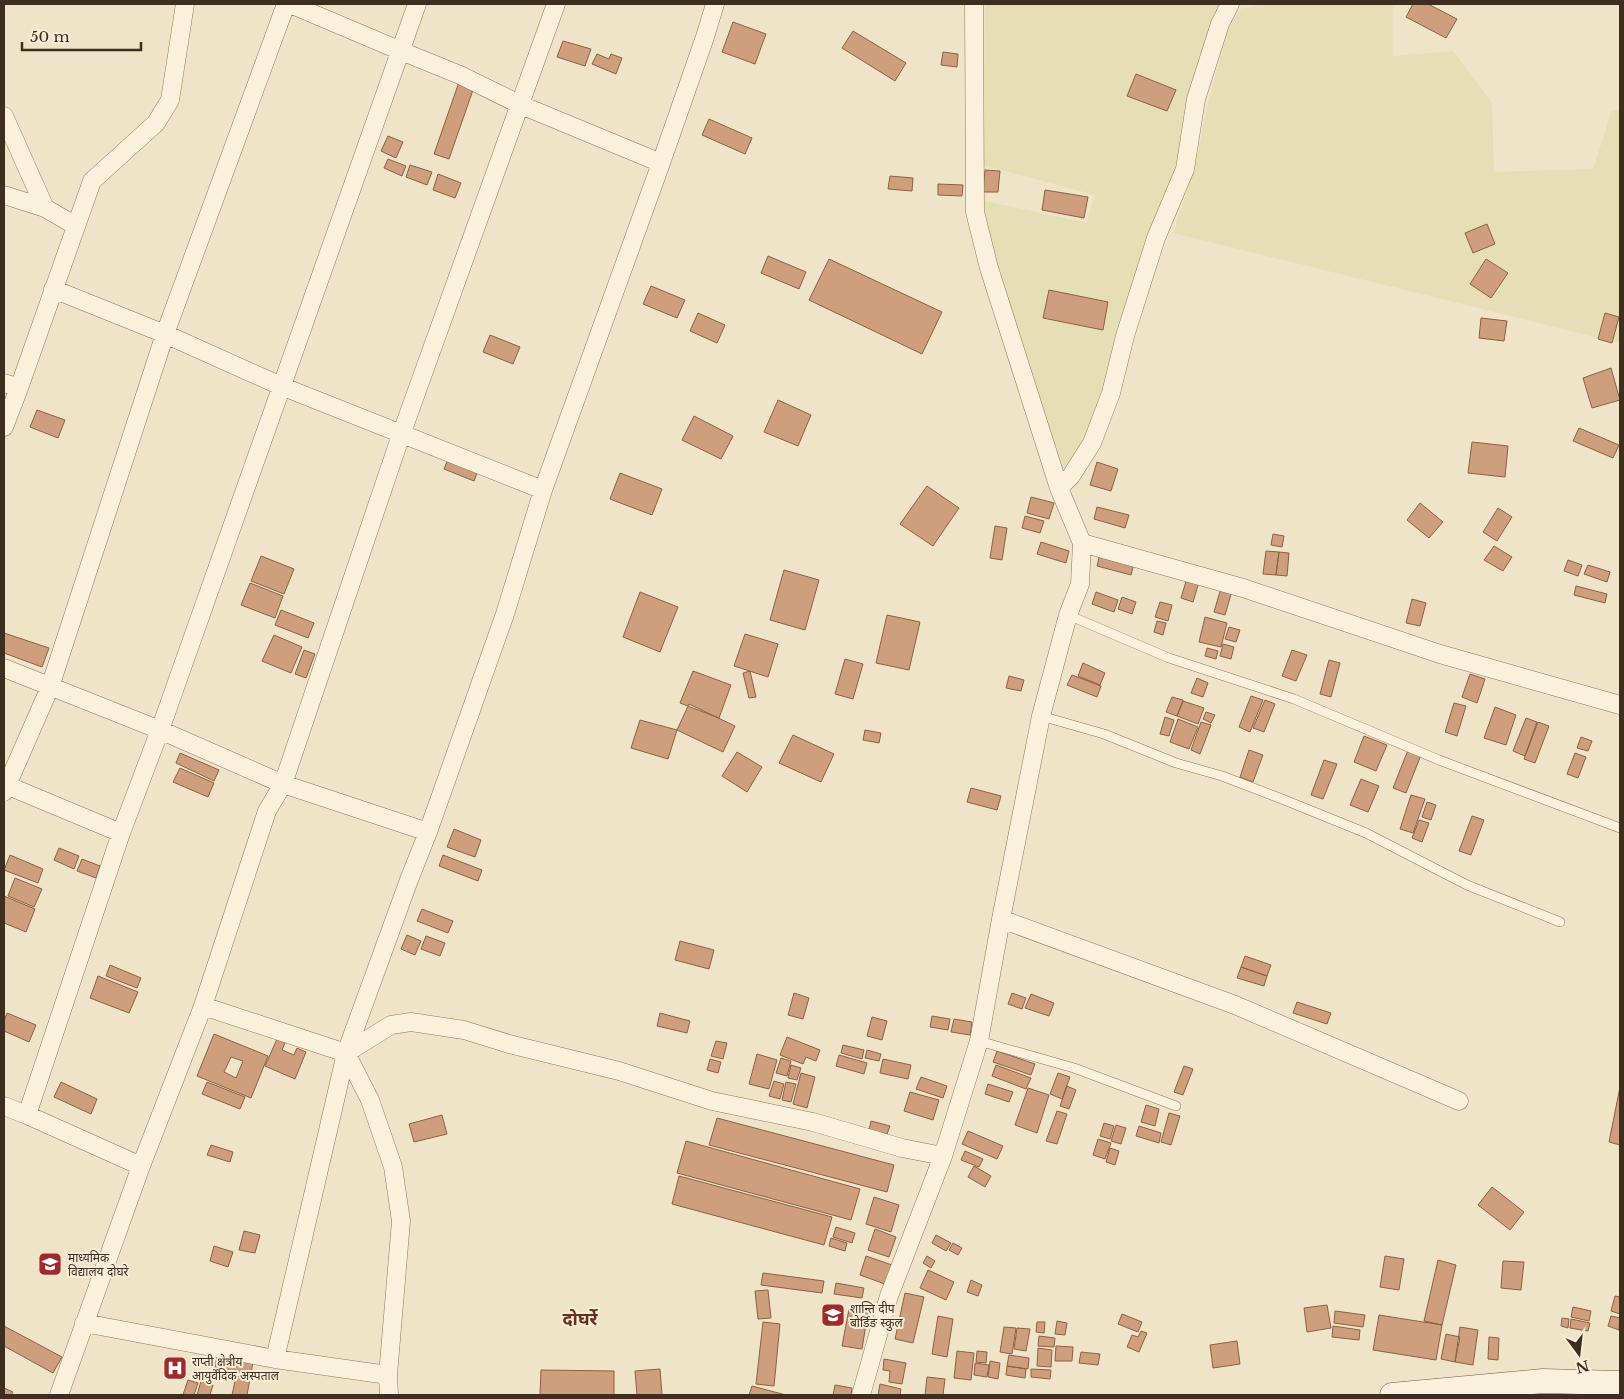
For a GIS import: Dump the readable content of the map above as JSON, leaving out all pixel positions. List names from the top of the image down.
{
  "districts": ["दोघर्रे"],
  "places": {
    "school or university": ["माध्यमिक विद्यालय दोघरे", "शान्ति दीप बोर्डिङ स्कुल"],
    "hospital": ["राप्ती क्षेत्रीय आयुर्वेदिक अस्पताल"]
  },
  "scale_bar": "50 m",
  "north": "bottom"
}
